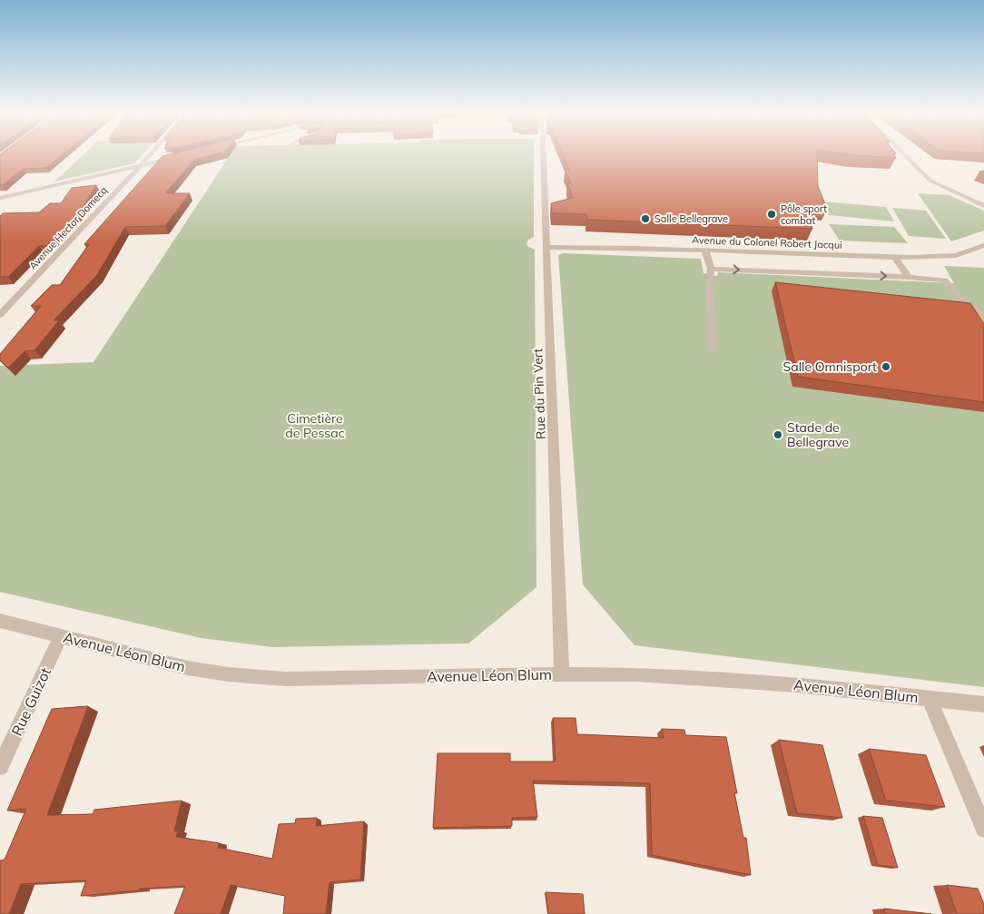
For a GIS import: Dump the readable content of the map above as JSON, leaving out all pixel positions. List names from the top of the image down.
{
  "streets": {
    "street": [
      "Avenue Hector Domecq",
      "Avenue du Colonel Robert Jacqui",
      "Rue du Pin Vert",
      "Avenue Léon Blum",
      "Rue Guizot"
    ]
  },
  "crossings": [
    ["Avenue du Colonel Robert Jacqui", "Rue du Pin Vert"],
    ["Rue du Pin Vert", "Avenue Léon Blum"],
    ["Avenue Léon Blum", "Rue Guizot"]
  ],
  "parks": ["Cimetière de Pessac"],
  "places": [
    "Pôle sport combat",
    "Salle Bellegrave",
    "Salle Omnisport",
    "Stade de Bellegrave"
  ]
}
